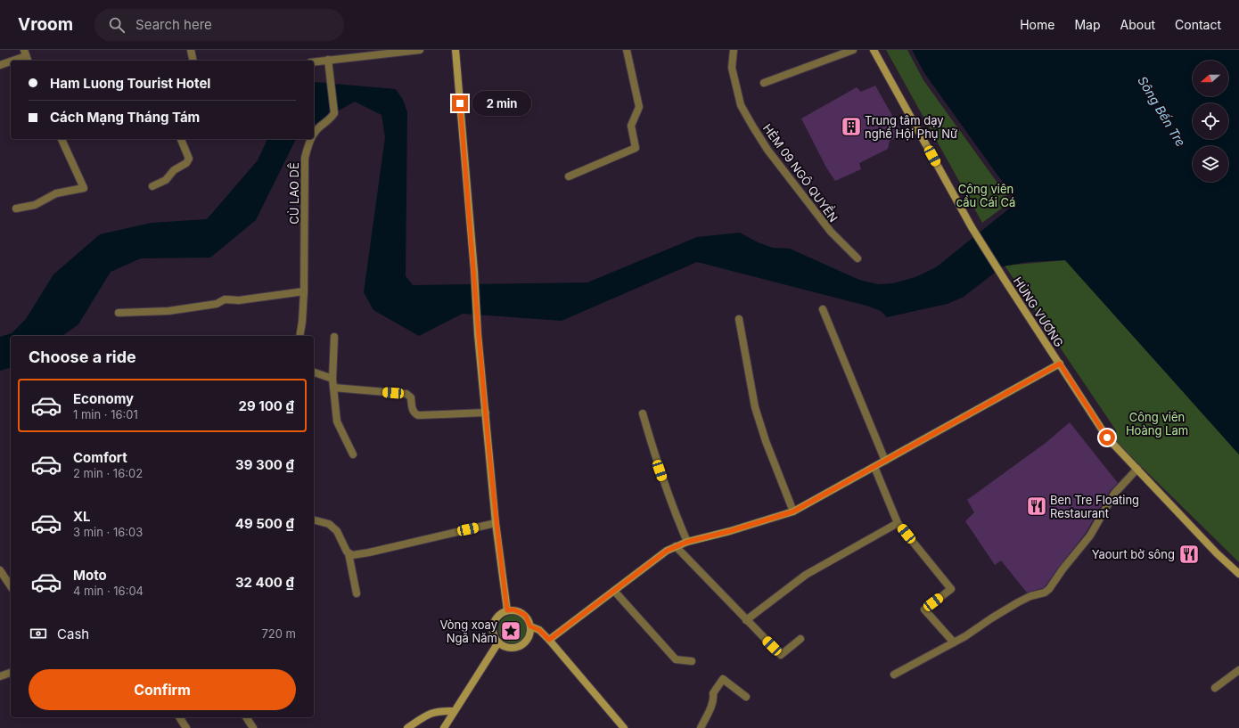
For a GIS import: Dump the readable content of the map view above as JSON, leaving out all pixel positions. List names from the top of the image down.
{
  "streets": {
    "street": ["HẺM 09 NGÔ QUYỀN", "CÙ LAO DÊ", "HÙNG VƯƠNG"]
  },
  "water": ["Sông Bến Tre"],
  "parks": ["Công viên cầu Cái Cá", "Công viên Hoàng Lam"],
  "places": {
    "building": ["Trung tâm dạy nghề Hội Phụ Nữ"],
    "restaurant": ["Ben Tre Floating Restaurant", "Yaourt bờ sông"],
    "place": ["Vòng xoay Ngã Năm"]
  },
  "north": "left",
  "page": {
    "header": "Vroom",
    "search": "Search here",
    "nav": [
      "Home",
      "Map",
      "About",
      "Contact"
    ],
    "banner": ["Ham Luong Tourist Hotel", "Cách Mạng Tháng Tám"],
    "bubble": "2 min",
    "heading": "Choose a ride",
    "list": [
      {
        "name": "Economy",
        "note": "1 min · 16:01",
        "value": "29 100 ₫"
      },
      {
        "name": "Comfort",
        "note": "2 min · 16:02",
        "value": "39 300 ₫"
      },
      {
        "name": "XL",
        "note": "3 min · 16:03",
        "value": "49 500 ₫"
      },
      {
        "name": "Moto",
        "note": "4 min · 16:04",
        "value": "32 400 ₫"
      }
    ],
    "pay": ["Cash", "720 m"],
    "buttons": "Confirm"
  }
}
